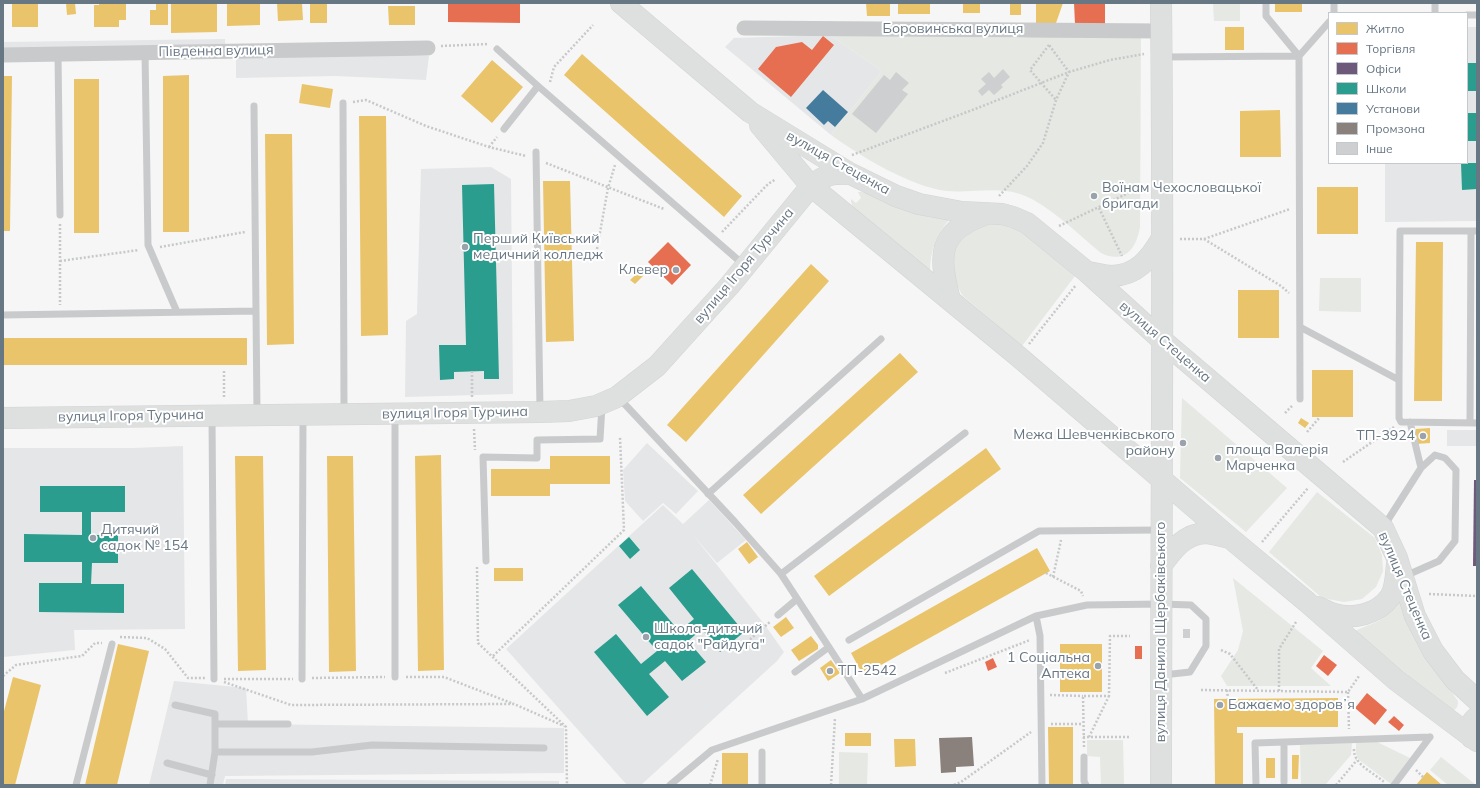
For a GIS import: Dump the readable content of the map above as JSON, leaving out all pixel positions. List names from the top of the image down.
{
  "streets": {
    "main road": ["вулиця Стеценка", "вулиця Ігоря Турчина", "вулиця Данила Щербаківського"],
    "street": ["Боровинська вулиця", "Південна вулиця"]
  },
  "crossings": [
    ["вулиця Стеценка", "вулиця Ігоря Турчина"],
    ["вулиця Стеценка", "вулиця Данила Щербаківського"]
  ],
  "places": [
    "Воїнам Чехословацької бригади",
    "Перший Київський медичний колледж",
    "Клевер",
    "ТП-3924",
    "Межа Шевченківського району",
    "площа Валерія Марченка",
    "Дитячий садок № 154",
    "Школа-дитячий садок \"Райдуга\"",
    "1 Соціальна Аптека",
    "ТП-2542",
    "Бажаємо здоровʼя"
  ],
  "legend": [
    "Житло",
    "Торгівля",
    "Офіси",
    "Школи",
    "Установи",
    "Промзона",
    "Інше"
  ]
}
